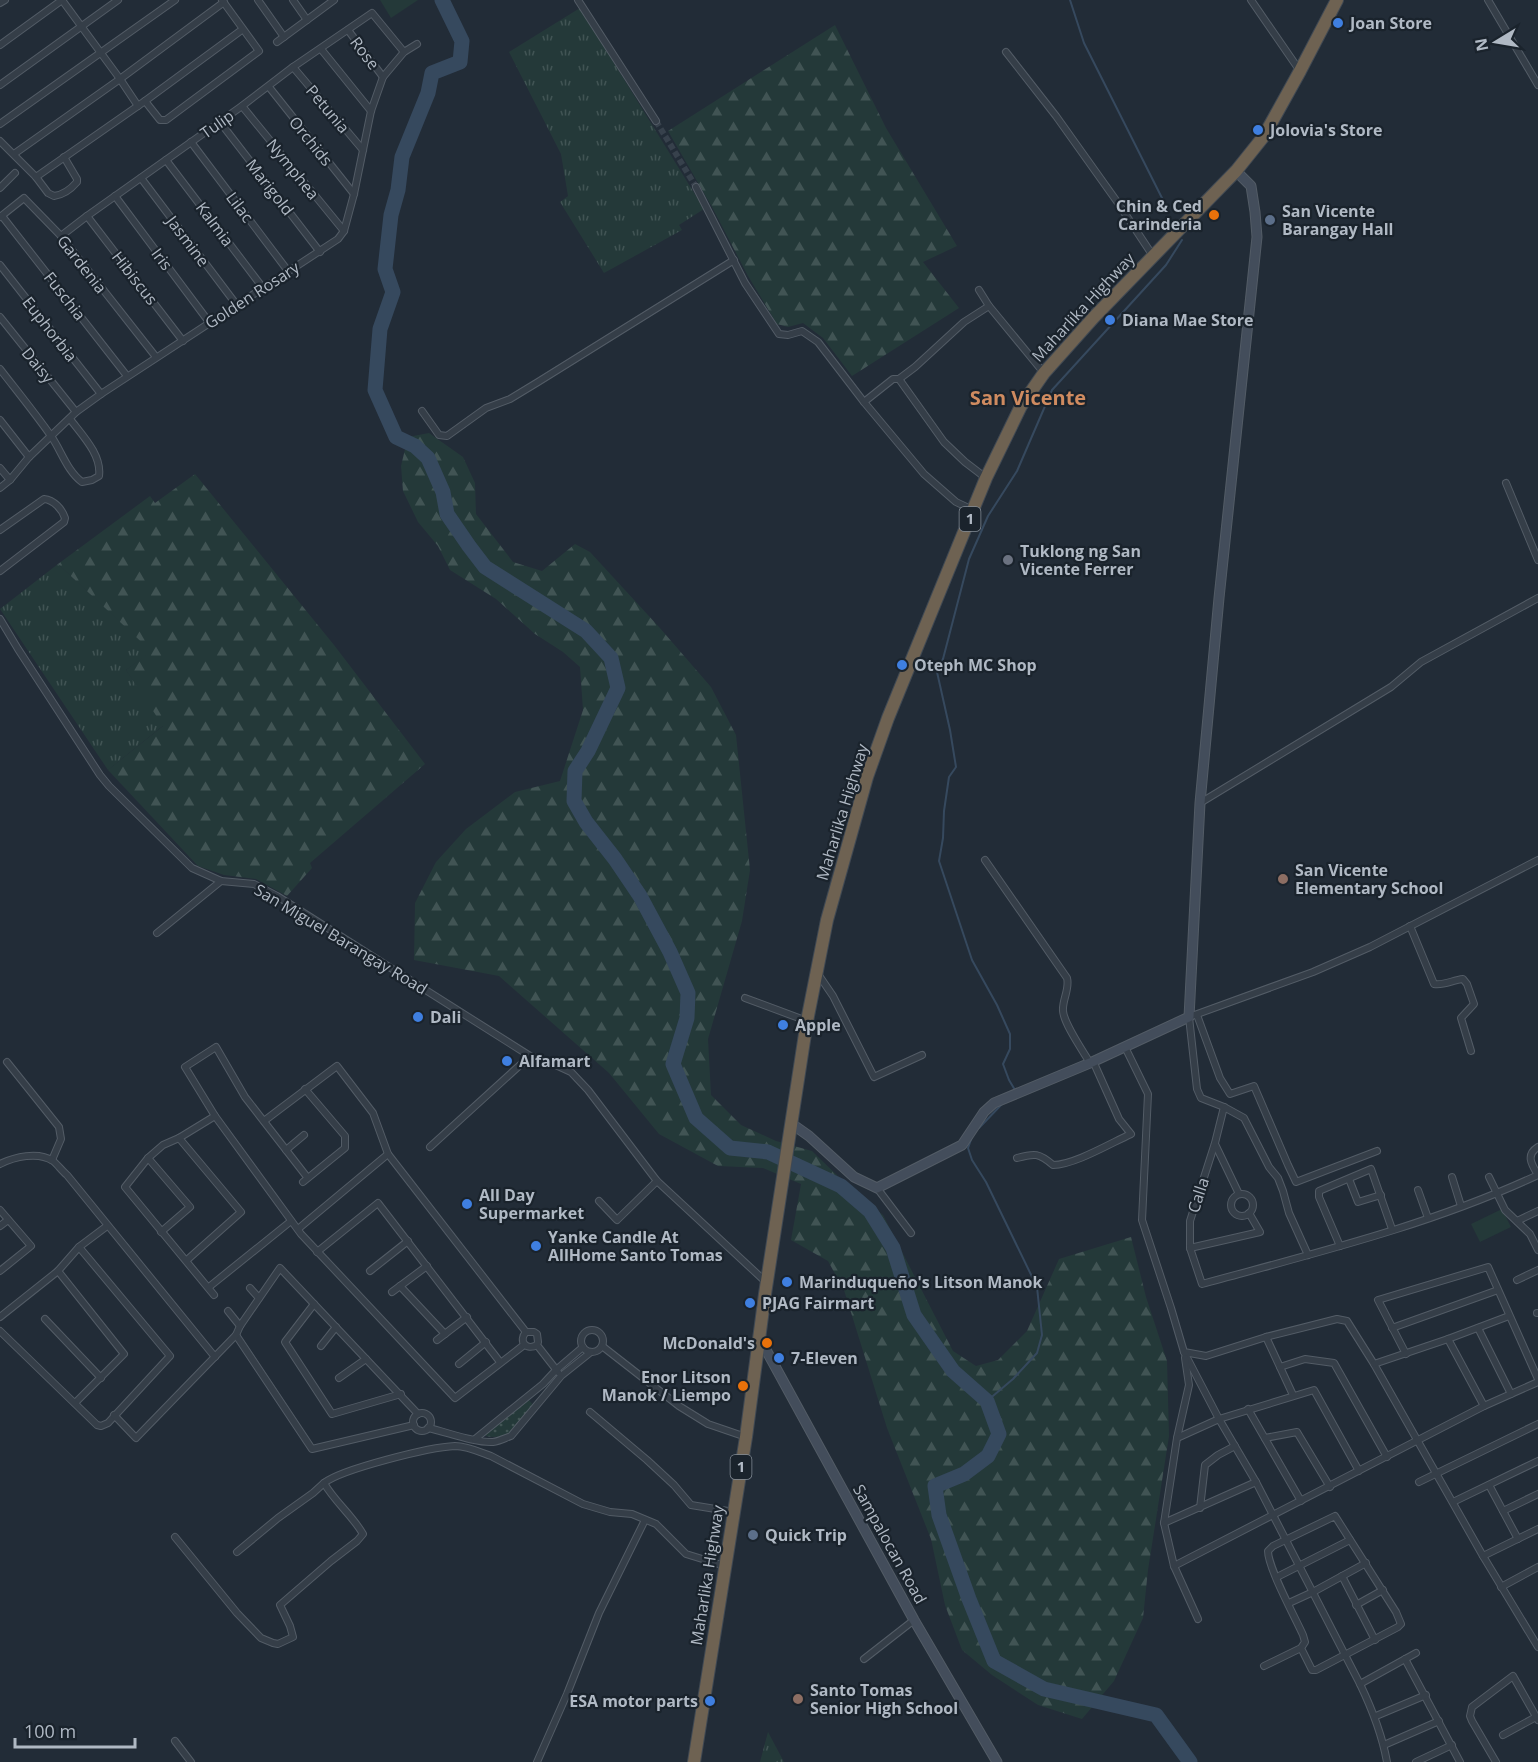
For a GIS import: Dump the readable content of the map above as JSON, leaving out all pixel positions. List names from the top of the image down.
{
  "streets": {
    "highway": ["Maharlika Highway", "1"],
    "street": [
      "Rose",
      "Petunia",
      "Tulip",
      "Orchids",
      "Nymphea",
      "Marigold",
      "Lilac",
      "Kalmia",
      "Jasmine",
      "Iris",
      "Gardenia",
      "Hibiscus",
      "Golden Rosary",
      "Fuschia",
      "Euphorbia",
      "Daisy",
      "San Miguel Barangay Road",
      "Calla",
      "Sampalocan Road"
    ]
  },
  "crossings": [
    ["Rose", "Tulip"],
    ["Petunia", "Tulip"],
    ["Tulip", "Orchids"],
    ["Tulip", "Nymphea"],
    ["Tulip", "Marigold"],
    ["Tulip", "Lilac"],
    ["Tulip", "Kalmia"],
    ["Tulip", "Jasmine"],
    ["Tulip", "Iris"],
    ["Tulip", "Gardenia"],
    ["Tulip", "Hibiscus"],
    ["Nymphea", "Golden Rosary"],
    ["Marigold", "Golden Rosary"],
    ["Lilac", "Golden Rosary"],
    ["Kalmia", "Golden Rosary"],
    ["Jasmine", "Golden Rosary"],
    ["Iris", "Golden Rosary"],
    ["Gardenia", "Golden Rosary"],
    ["Gardenia", "Fuschia"],
    ["Hibiscus", "Golden Rosary"],
    ["Golden Rosary", "Fuschia"],
    ["Golden Rosary", "Euphorbia"],
    ["Golden Rosary", "Daisy"],
    ["Maharlika Highway", "San Miguel Barangay Road"],
    ["Maharlika Highway", "Sampalocan Road"]
  ],
  "districts": ["San Vicente"],
  "places": [
    "Joan Store",
    "Jolovia's Store",
    "Chin & Ced Carinderia",
    "San Vicente Barangay Hall",
    "Diana Mae Store",
    "Tuklong ng San Vicente Ferrer",
    "Oteph MC Shop",
    "San Vicente Elementary School",
    "Dali",
    "Apple",
    "Alfamart",
    "All Day Supermarket",
    "Yanke Candle At AllHome Santo Tomas",
    "Marinduqueño's Litson Manok",
    "PJAG Fairmart",
    "McDonald's",
    "7-Eleven",
    "Enor Litson Manok / Liempo",
    "Quick Trip",
    "Santo Tomas Senior High School",
    "ESA motor parts"
  ],
  "scale_bar": "100 m",
  "north": "left"
}
